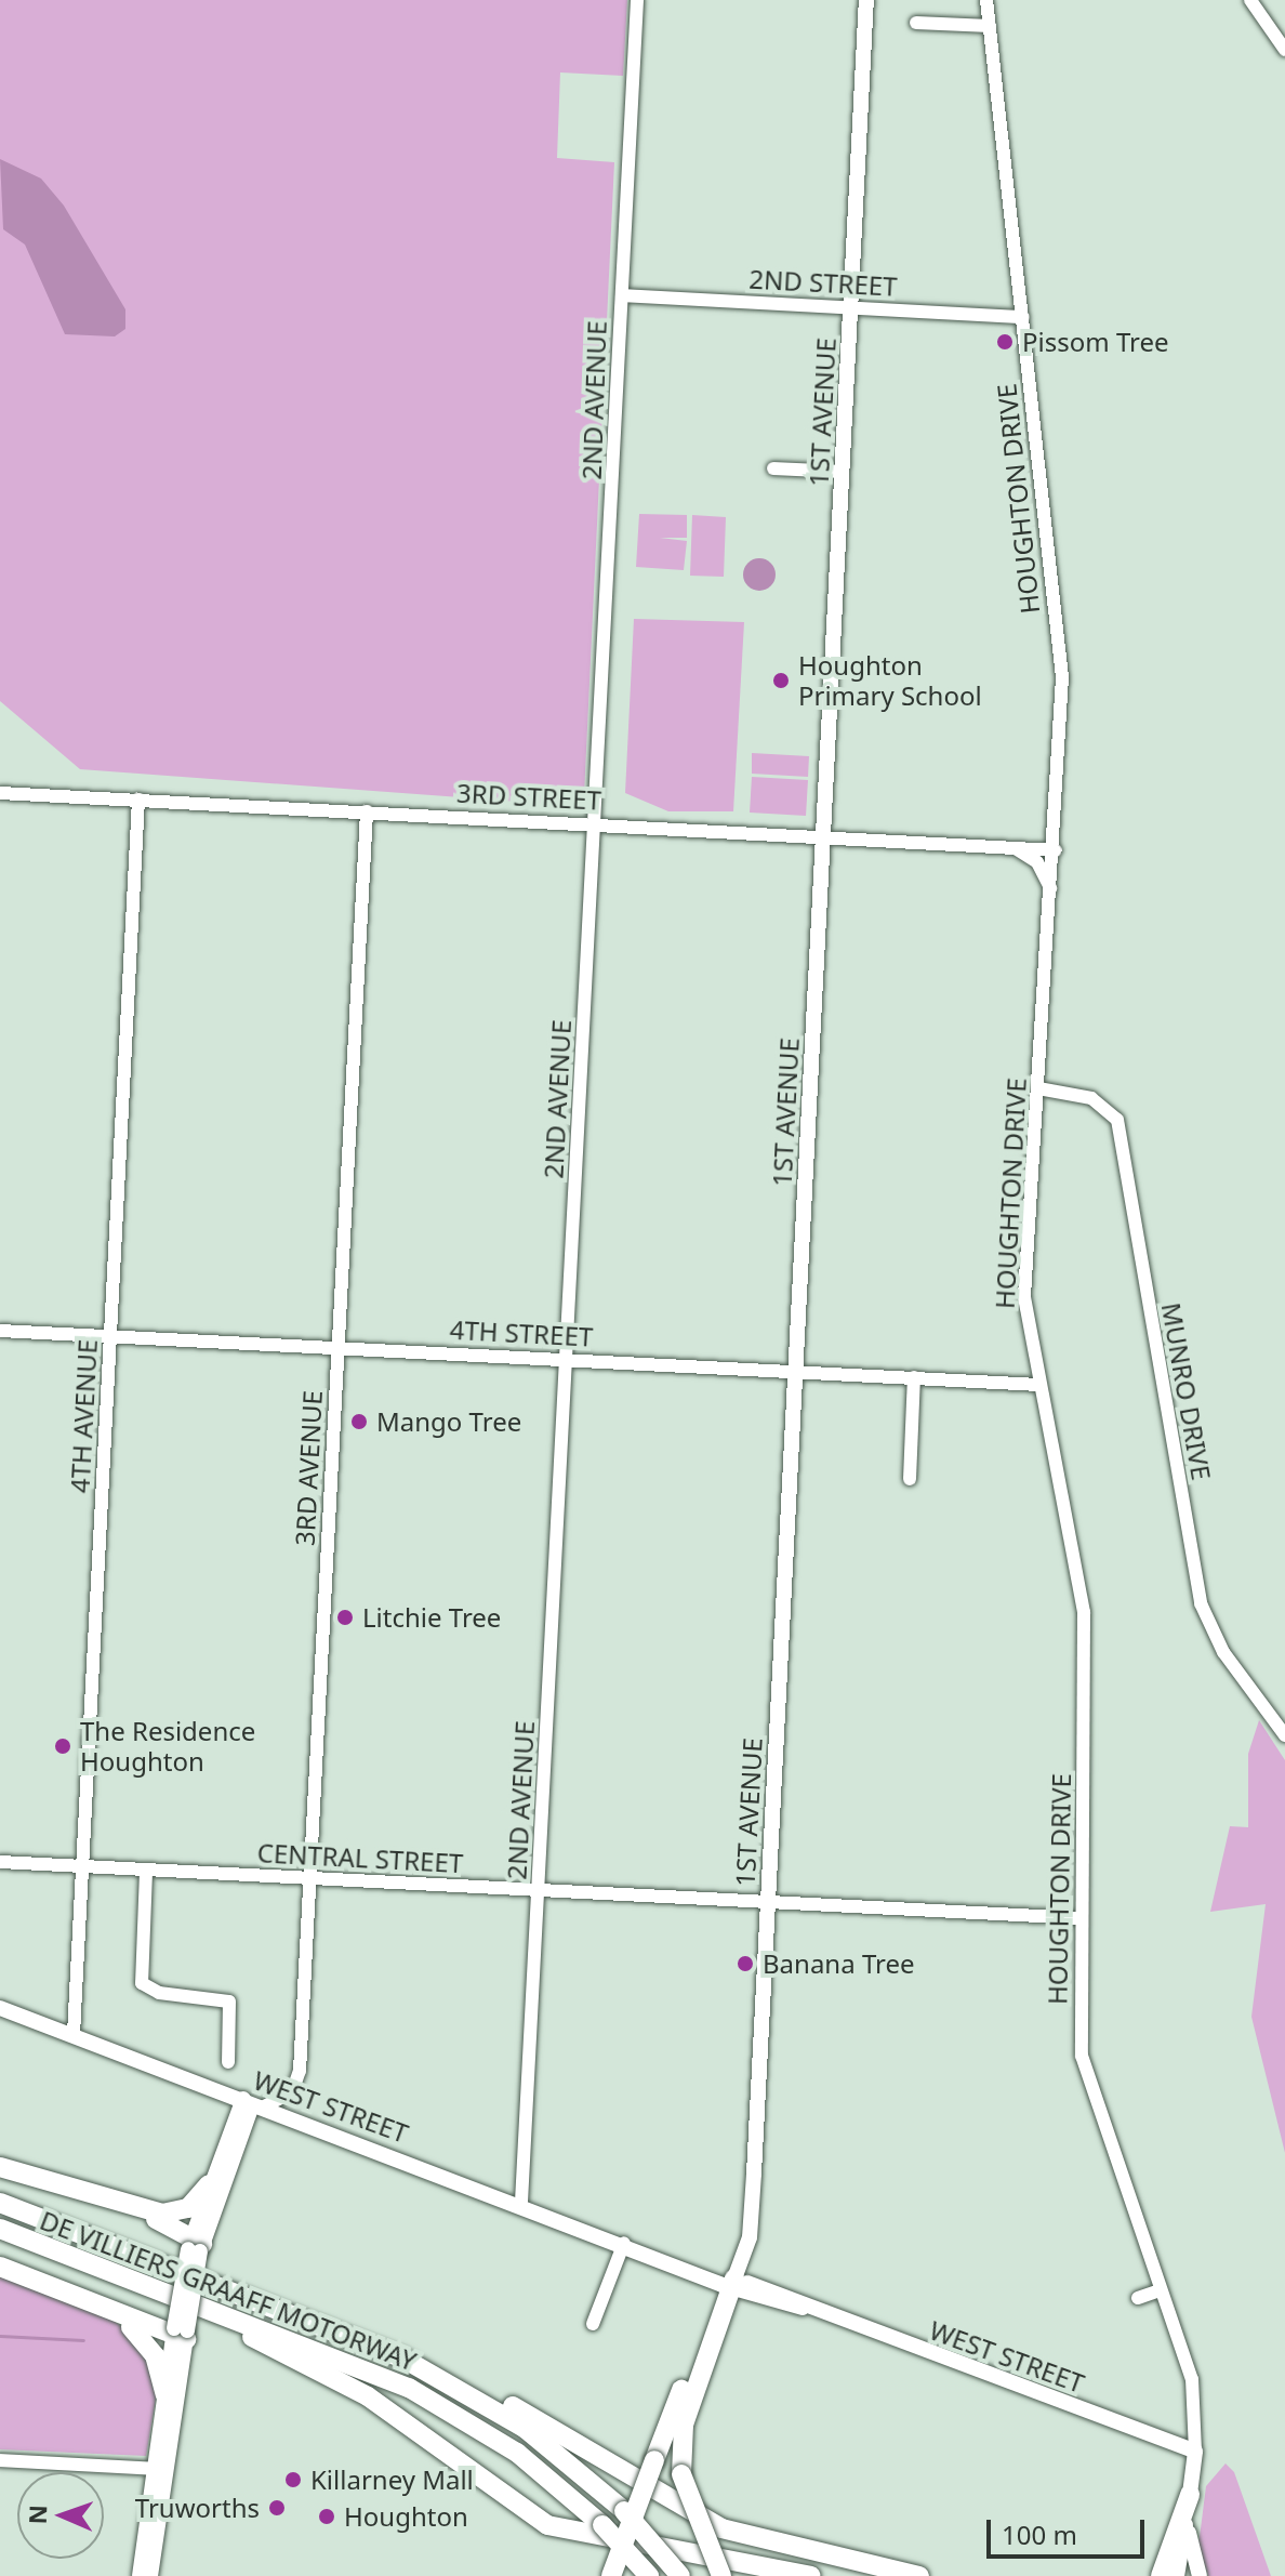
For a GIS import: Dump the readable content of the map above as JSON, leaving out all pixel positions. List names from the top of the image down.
{
  "streets": {
    "highway": ["DE VILLIERS GRAAFF MOTORWAY"],
    "main road": ["1ST AVENUE", "HOUGHTON DRIVE", "WEST STREET"],
    "street": [
      "2ND STREET",
      "2ND AVENUE",
      "3RD STREET",
      "4TH STREET",
      "MUNRO DRIVE",
      "4TH AVENUE",
      "3RD AVENUE",
      "CENTRAL STREET"
    ]
  },
  "crossings": [
    ["2ND STREET", "2ND AVENUE"],
    ["2ND STREET", "1ST AVENUE"],
    ["2ND STREET", "HOUGHTON DRIVE"],
    ["2ND AVENUE", "3RD STREET"],
    ["2ND AVENUE", "4TH STREET"],
    ["2ND AVENUE", "CENTRAL STREET"],
    ["2ND AVENUE", "WEST STREET"],
    ["1ST AVENUE", "3RD STREET"],
    ["1ST AVENUE", "4TH STREET"],
    ["1ST AVENUE", "CENTRAL STREET"],
    ["1ST AVENUE", "WEST STREET"],
    ["HOUGHTON DRIVE", "3RD STREET"],
    ["HOUGHTON DRIVE", "4TH STREET"],
    ["HOUGHTON DRIVE", "MUNRO DRIVE"],
    ["HOUGHTON DRIVE", "CENTRAL STREET"],
    ["HOUGHTON DRIVE", "WEST STREET"],
    ["3RD STREET", "4TH AVENUE"],
    ["3RD STREET", "3RD AVENUE"],
    ["4TH STREET", "4TH AVENUE"],
    ["4TH STREET", "3RD AVENUE"],
    ["4TH AVENUE", "CENTRAL STREET"],
    ["4TH AVENUE", "WEST STREET"],
    ["3RD AVENUE", "CENTRAL STREET"],
    ["3RD AVENUE", "WEST STREET"]
  ],
  "places": [
    "Pissom Tree",
    "Houghton Primary School",
    "Mango Tree",
    "Litchie Tree",
    "The Residence Houghton",
    "Banana Tree",
    "Killarney Mall",
    "Truworths",
    "Houghton"
  ],
  "scale_bar": "100 m",
  "north": "left"
}
